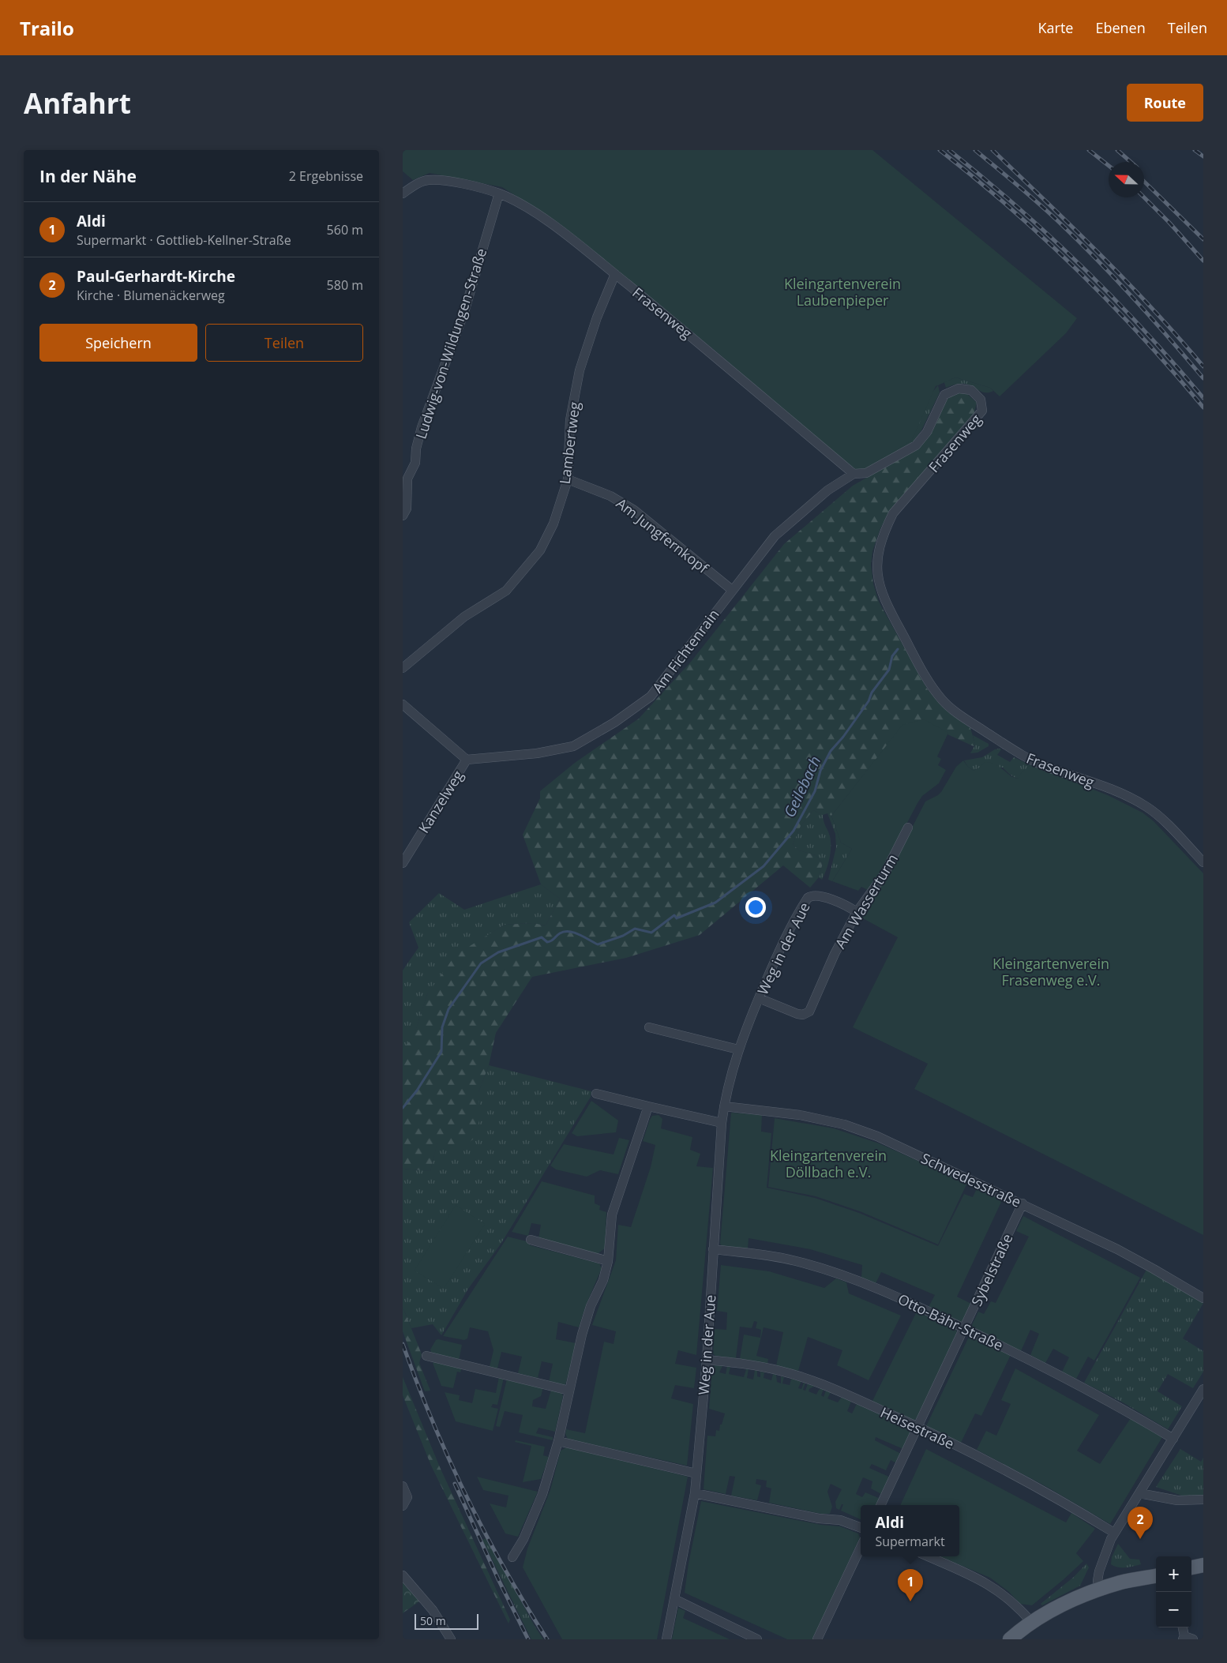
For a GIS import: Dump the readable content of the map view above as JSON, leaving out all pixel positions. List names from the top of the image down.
{
  "streets": {
    "street": [
      "Frasenweg",
      "Ludwig-von-Wildungen-Straße",
      "Lambertweg",
      "Am Jungfernkopf",
      "Am Fichtenrain",
      "Kanzelweg",
      "Am Wasserturm",
      "Weg in der Aue",
      "Schwedesstraße",
      "Sybelstraße",
      "Otto-Bähr-Straße",
      "Heisestraße"
    ]
  },
  "crossings": [
    ["Frasenweg", "Ludwig-von-Wildungen-Straße"],
    ["Frasenweg", "Lambertweg"],
    ["Frasenweg", "Am Fichtenrain"],
    ["Lambertweg", "Am Jungfernkopf"],
    ["Am Jungfernkopf", "Am Fichtenrain"],
    ["Am Fichtenrain", "Kanzelweg"],
    ["Am Wasserturm", "Weg in der Aue"],
    ["Weg in der Aue", "Schwedesstraße"],
    ["Weg in der Aue", "Otto-Bähr-Straße"],
    ["Weg in der Aue", "Heisestraße"],
    ["Schwedesstraße", "Sybelstraße"],
    ["Sybelstraße", "Otto-Bähr-Straße"],
    ["Sybelstraße", "Heisestraße"]
  ],
  "water": ["Geilebach"],
  "parks": ["Kleingartenverein Laubenpieper", "Kleingartenverein Frasenweg e.V.", "Kleingartenverein Döllbach e.V."],
  "scale_bar": "50 m",
  "north": "left",
  "page": {
    "header": "Trailo",
    "nav": ["Karte", "Ebenen", "Teilen"],
    "buttons": [
      "Route",
      ["Speichern", "Teilen"]
    ],
    "title": "Anfahrt",
    "heading": ["In der Nähe", "2 Ergebnisse"],
    "list": [
      {
        "mark": "1",
        "name": "Aldi",
        "note": "Supermarkt · Gottlieb-Kellner-Straße",
        "value": "560 m"
      },
      {
        "mark": "2",
        "name": "Paul-Gerhardt-Kirche",
        "note": "Kirche · Blumenäckerweg",
        "value": "580 m"
      }
    ],
    "popup": ["Aldi", "Supermarkt"],
    "pins": ["2", "1"],
    "map_buttons": ["+", "−"],
    "scale": "50 m"
  }
}
